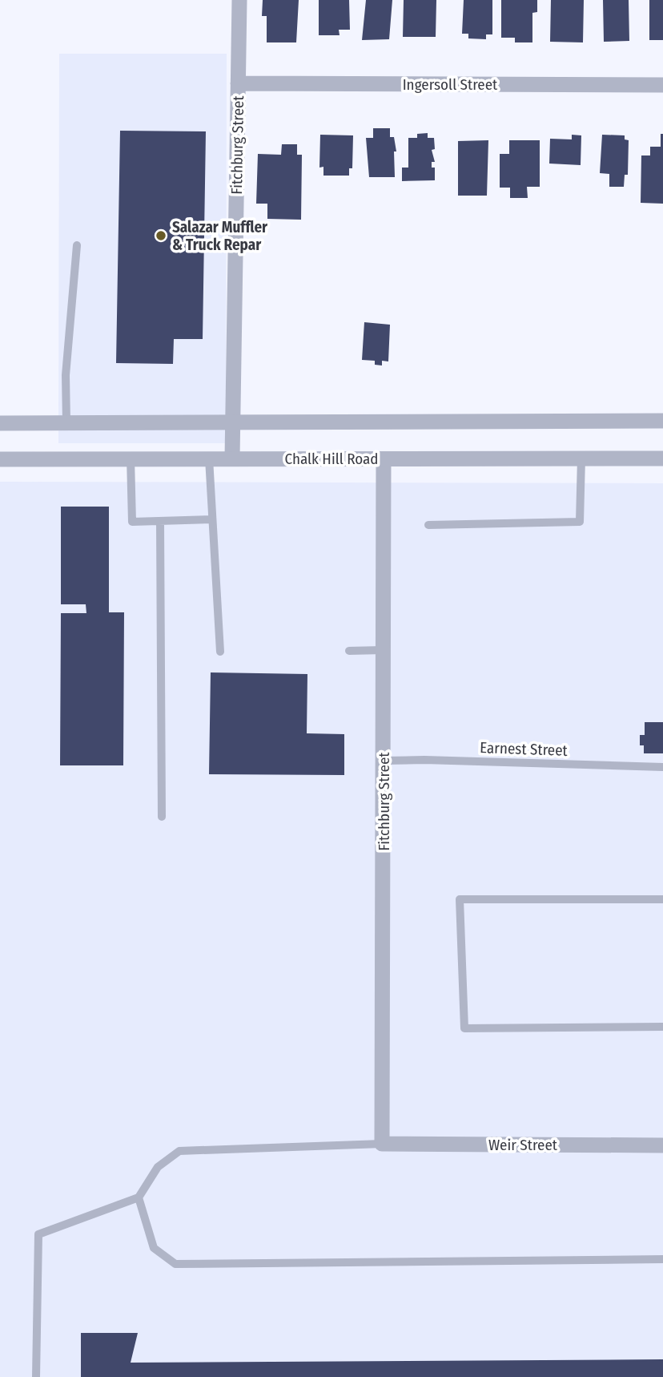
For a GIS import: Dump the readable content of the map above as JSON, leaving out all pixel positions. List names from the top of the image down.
{
  "streets": {
    "street": [
      "Ingersoll Street",
      "Fitchburg Street",
      "Chalk Hill Road",
      "Weir Street"
    ],
    "lane": ["Earnest Street"]
  },
  "crossings": [
    ["Ingersoll Street", "Fitchburg Street"],
    ["Fitchburg Street", "Chalk Hill Road"],
    ["Fitchburg Street", "Earnest Street"],
    ["Fitchburg Street", "Weir Street"]
  ],
  "places": ["Salazar Muffler & Truck Repar"]
}
